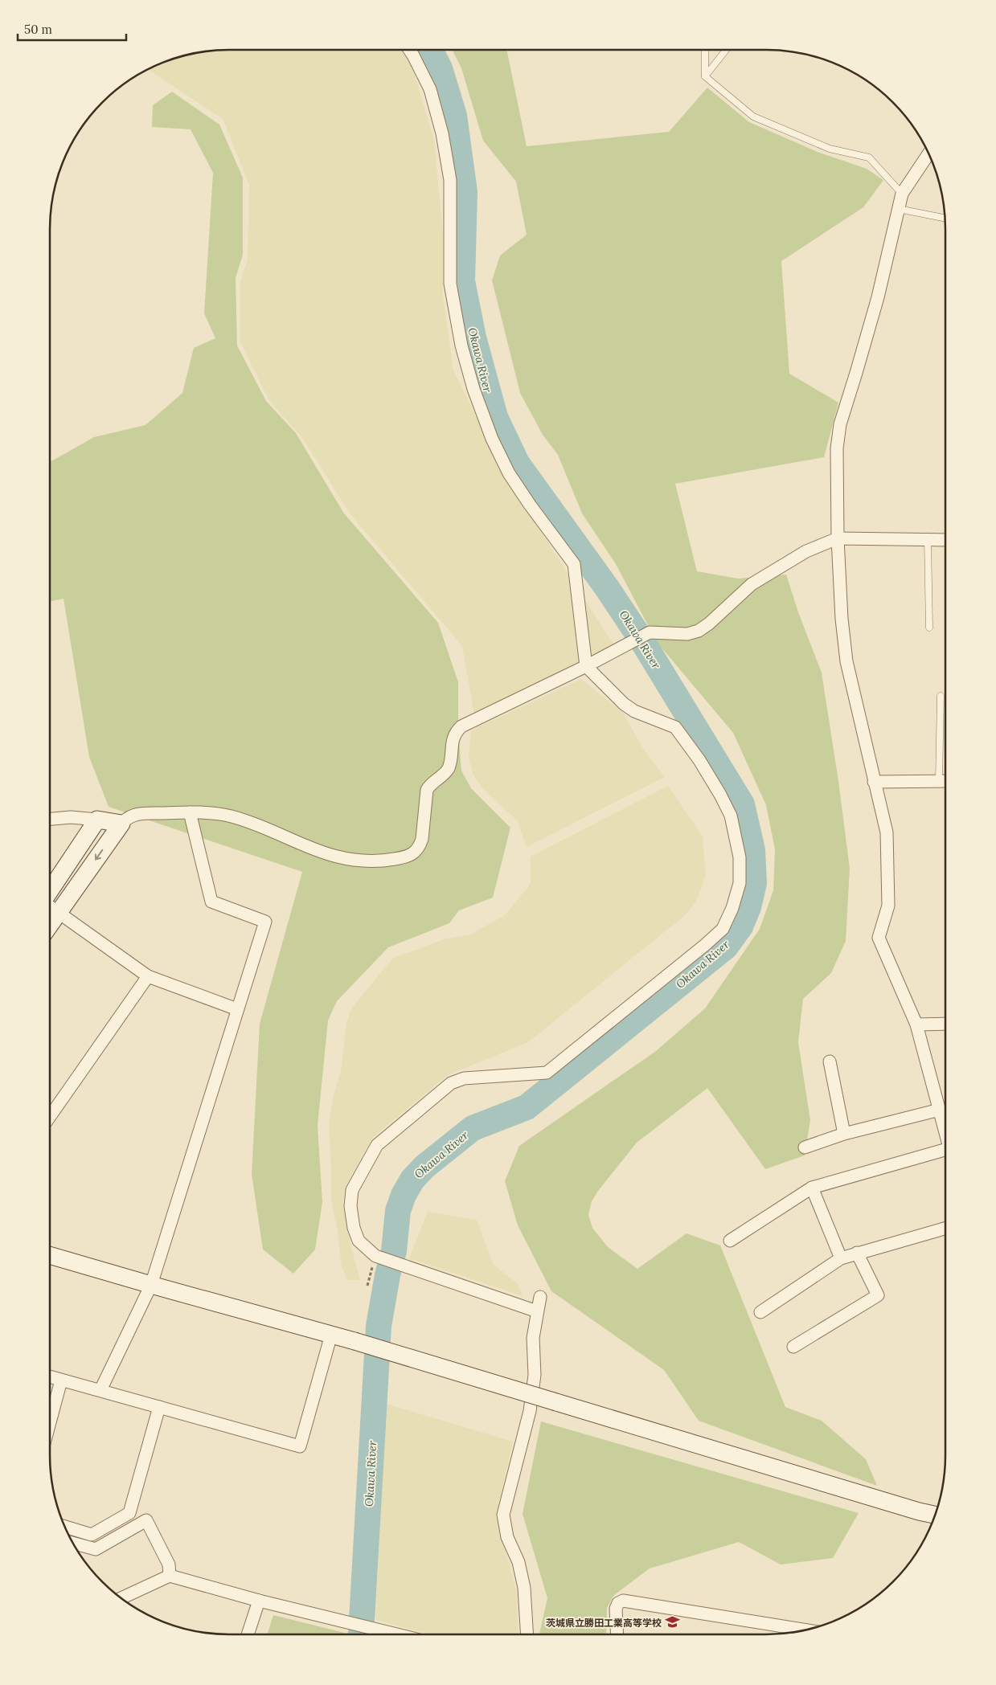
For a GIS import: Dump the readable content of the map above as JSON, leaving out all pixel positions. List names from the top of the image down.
{
  "water": ["Okawa River"],
  "places": {
    "school or university": ["茨城県立勝田工業高等学校"]
  },
  "scale_bar": "50 m"
}
